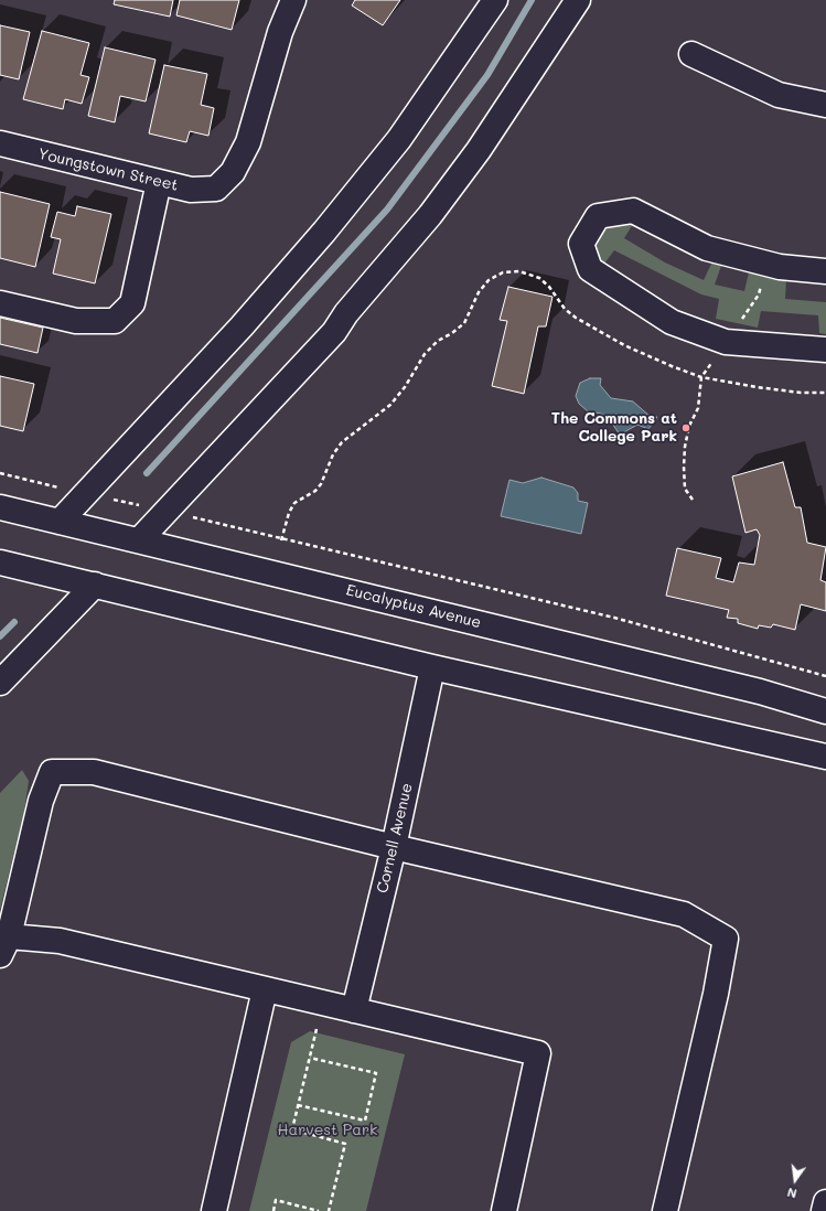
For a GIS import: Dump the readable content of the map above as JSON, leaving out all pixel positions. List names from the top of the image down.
{
  "streets": {
    "street": ["Youngstown Street", "Eucalyptus Avenue", "Cornell Avenue"]
  },
  "parks": ["Harvest Park"],
  "places": ["The Commons at College Park"],
  "north": "bottom"
}
